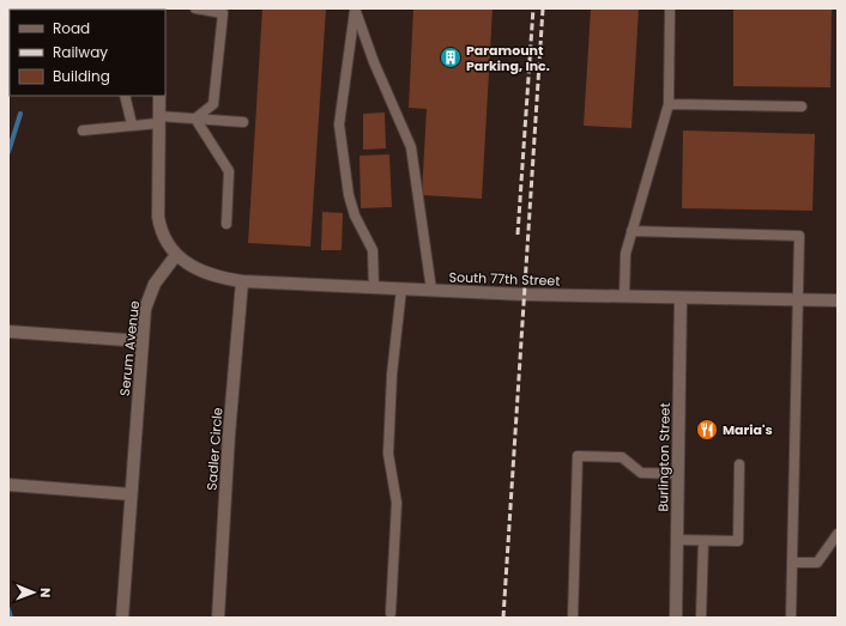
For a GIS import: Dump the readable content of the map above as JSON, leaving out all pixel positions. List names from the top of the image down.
{
  "streets": {
    "street": [
      "South 77th Street",
      "Serum Avenue",
      "Sadler Circle",
      "Burlington Street"
    ]
  },
  "crossings": [
    ["South 77th Street", "Serum Avenue"],
    ["South 77th Street", "Sadler Circle"],
    ["South 77th Street", "Burlington Street"]
  ],
  "places": {
    "building": ["Paramount Parking, Inc."],
    "restaurant": ["Maria's"]
  },
  "legend": ["Road", "Railway", "Building"],
  "north": "right"
}
